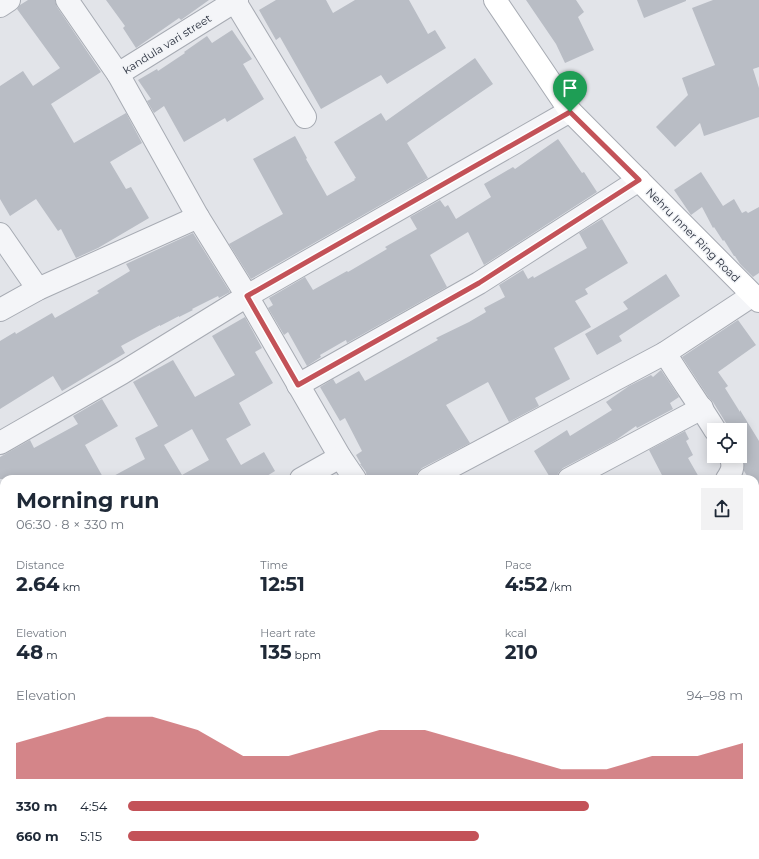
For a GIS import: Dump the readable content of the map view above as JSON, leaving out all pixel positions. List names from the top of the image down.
{
  "streets": {
    "street": ["kandula vari street", "Nehru Inner Ring Road"]
  },
  "page": {
    "heading": ["Morning run", "06:30 · 8 × 330 m"],
    "stats": [
      ["Distance", "2.64 km"],
      ["Time", "12:51"],
      ["Pace", "4:52 /km"],
      ["Elevation", "48 m"],
      ["Heart rate", "135 bpm"],
      ["kcal", "210"]
    ],
    "chart": ["Elevation", "94–98 m"],
    "list": [
      {
        "name": "330 m",
        "note": "4:54"
      },
      {
        "name": "660 m",
        "note": "5:15"
      }
    ]
  }
}
